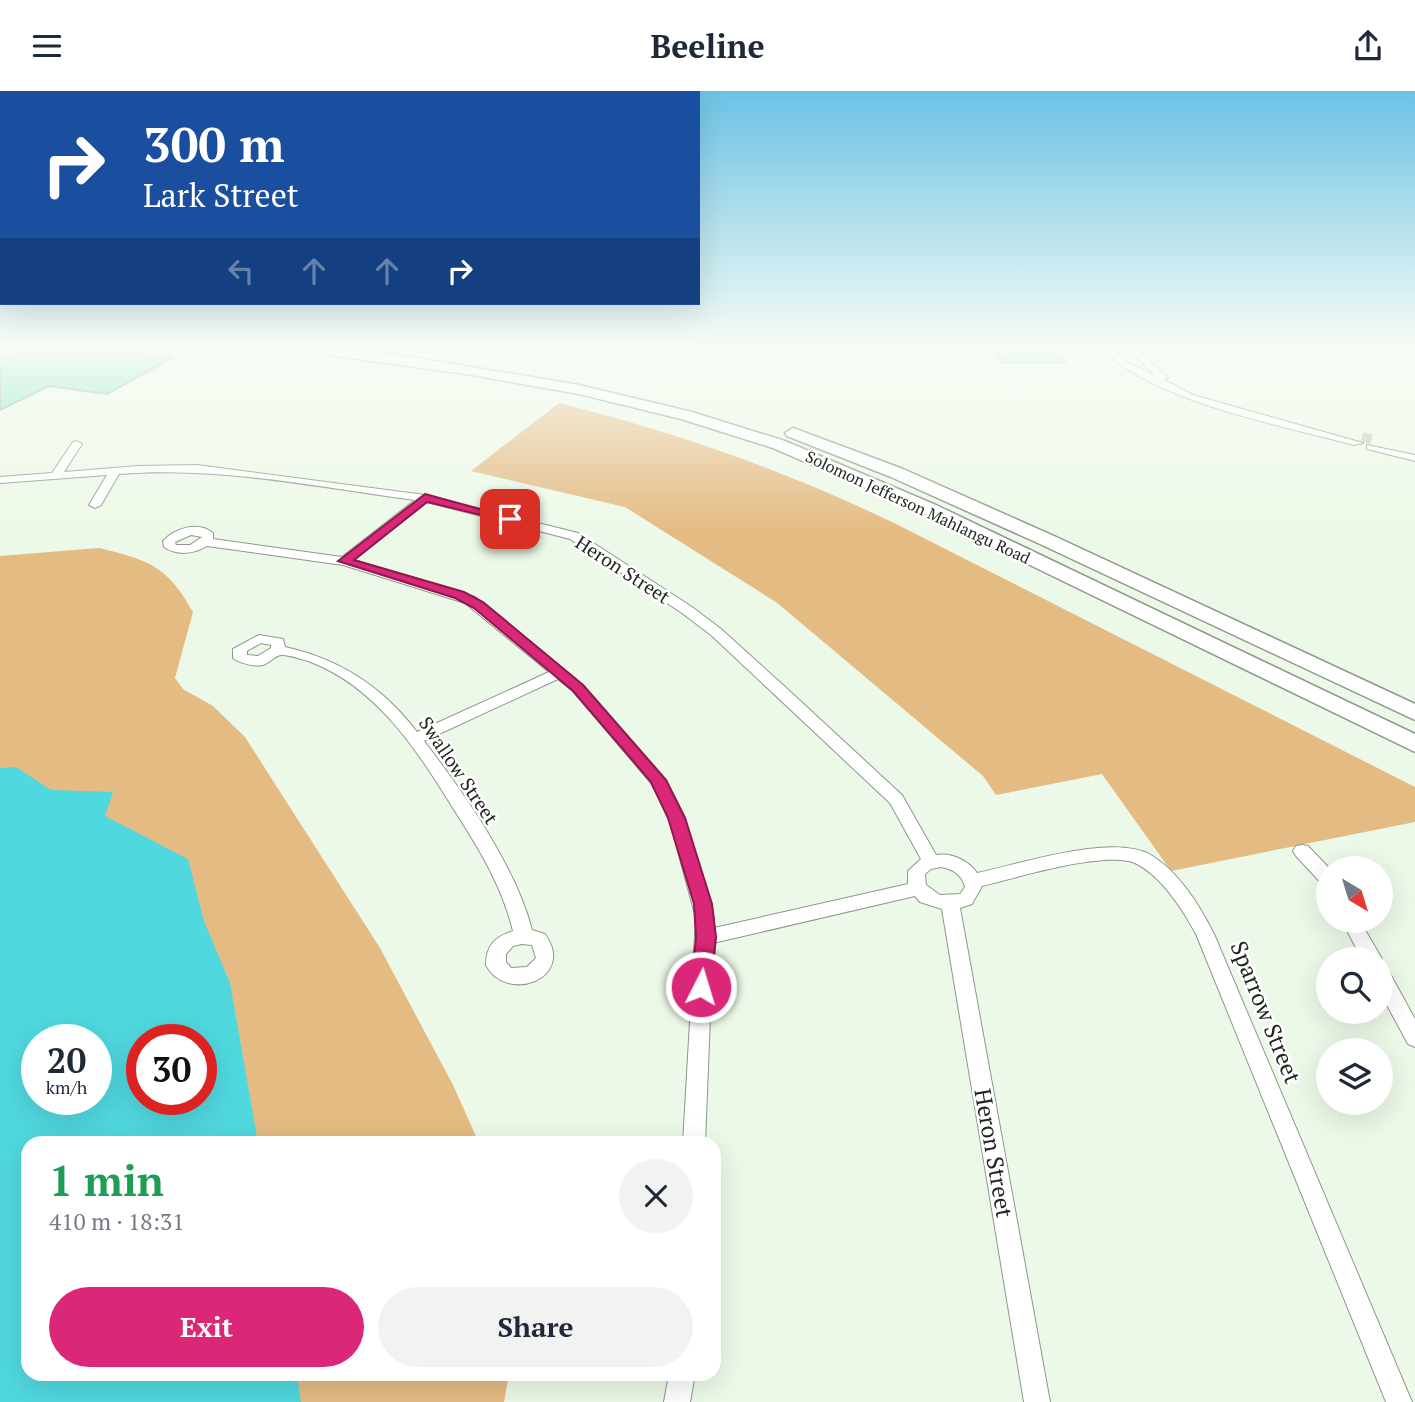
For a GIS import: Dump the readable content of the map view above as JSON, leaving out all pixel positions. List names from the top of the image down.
{
  "streets": {
    "main road": ["Solomon Jefferson Mahlangu Road"],
    "street": ["Heron Street", "Swallow Street", "Sparrow Street"]
  },
  "crossings": [
    ["Heron Street", "Sparrow Street"]
  ],
  "north": "bottom right",
  "page": {
    "header": "Beeline",
    "turn": ["300 m", "Lark Street"],
    "speed": "20 km/h",
    "limit": "30",
    "heading": ["1 min", "410 m · 18:31"],
    "buttons": ["Exit", "Share"]
  }
}
